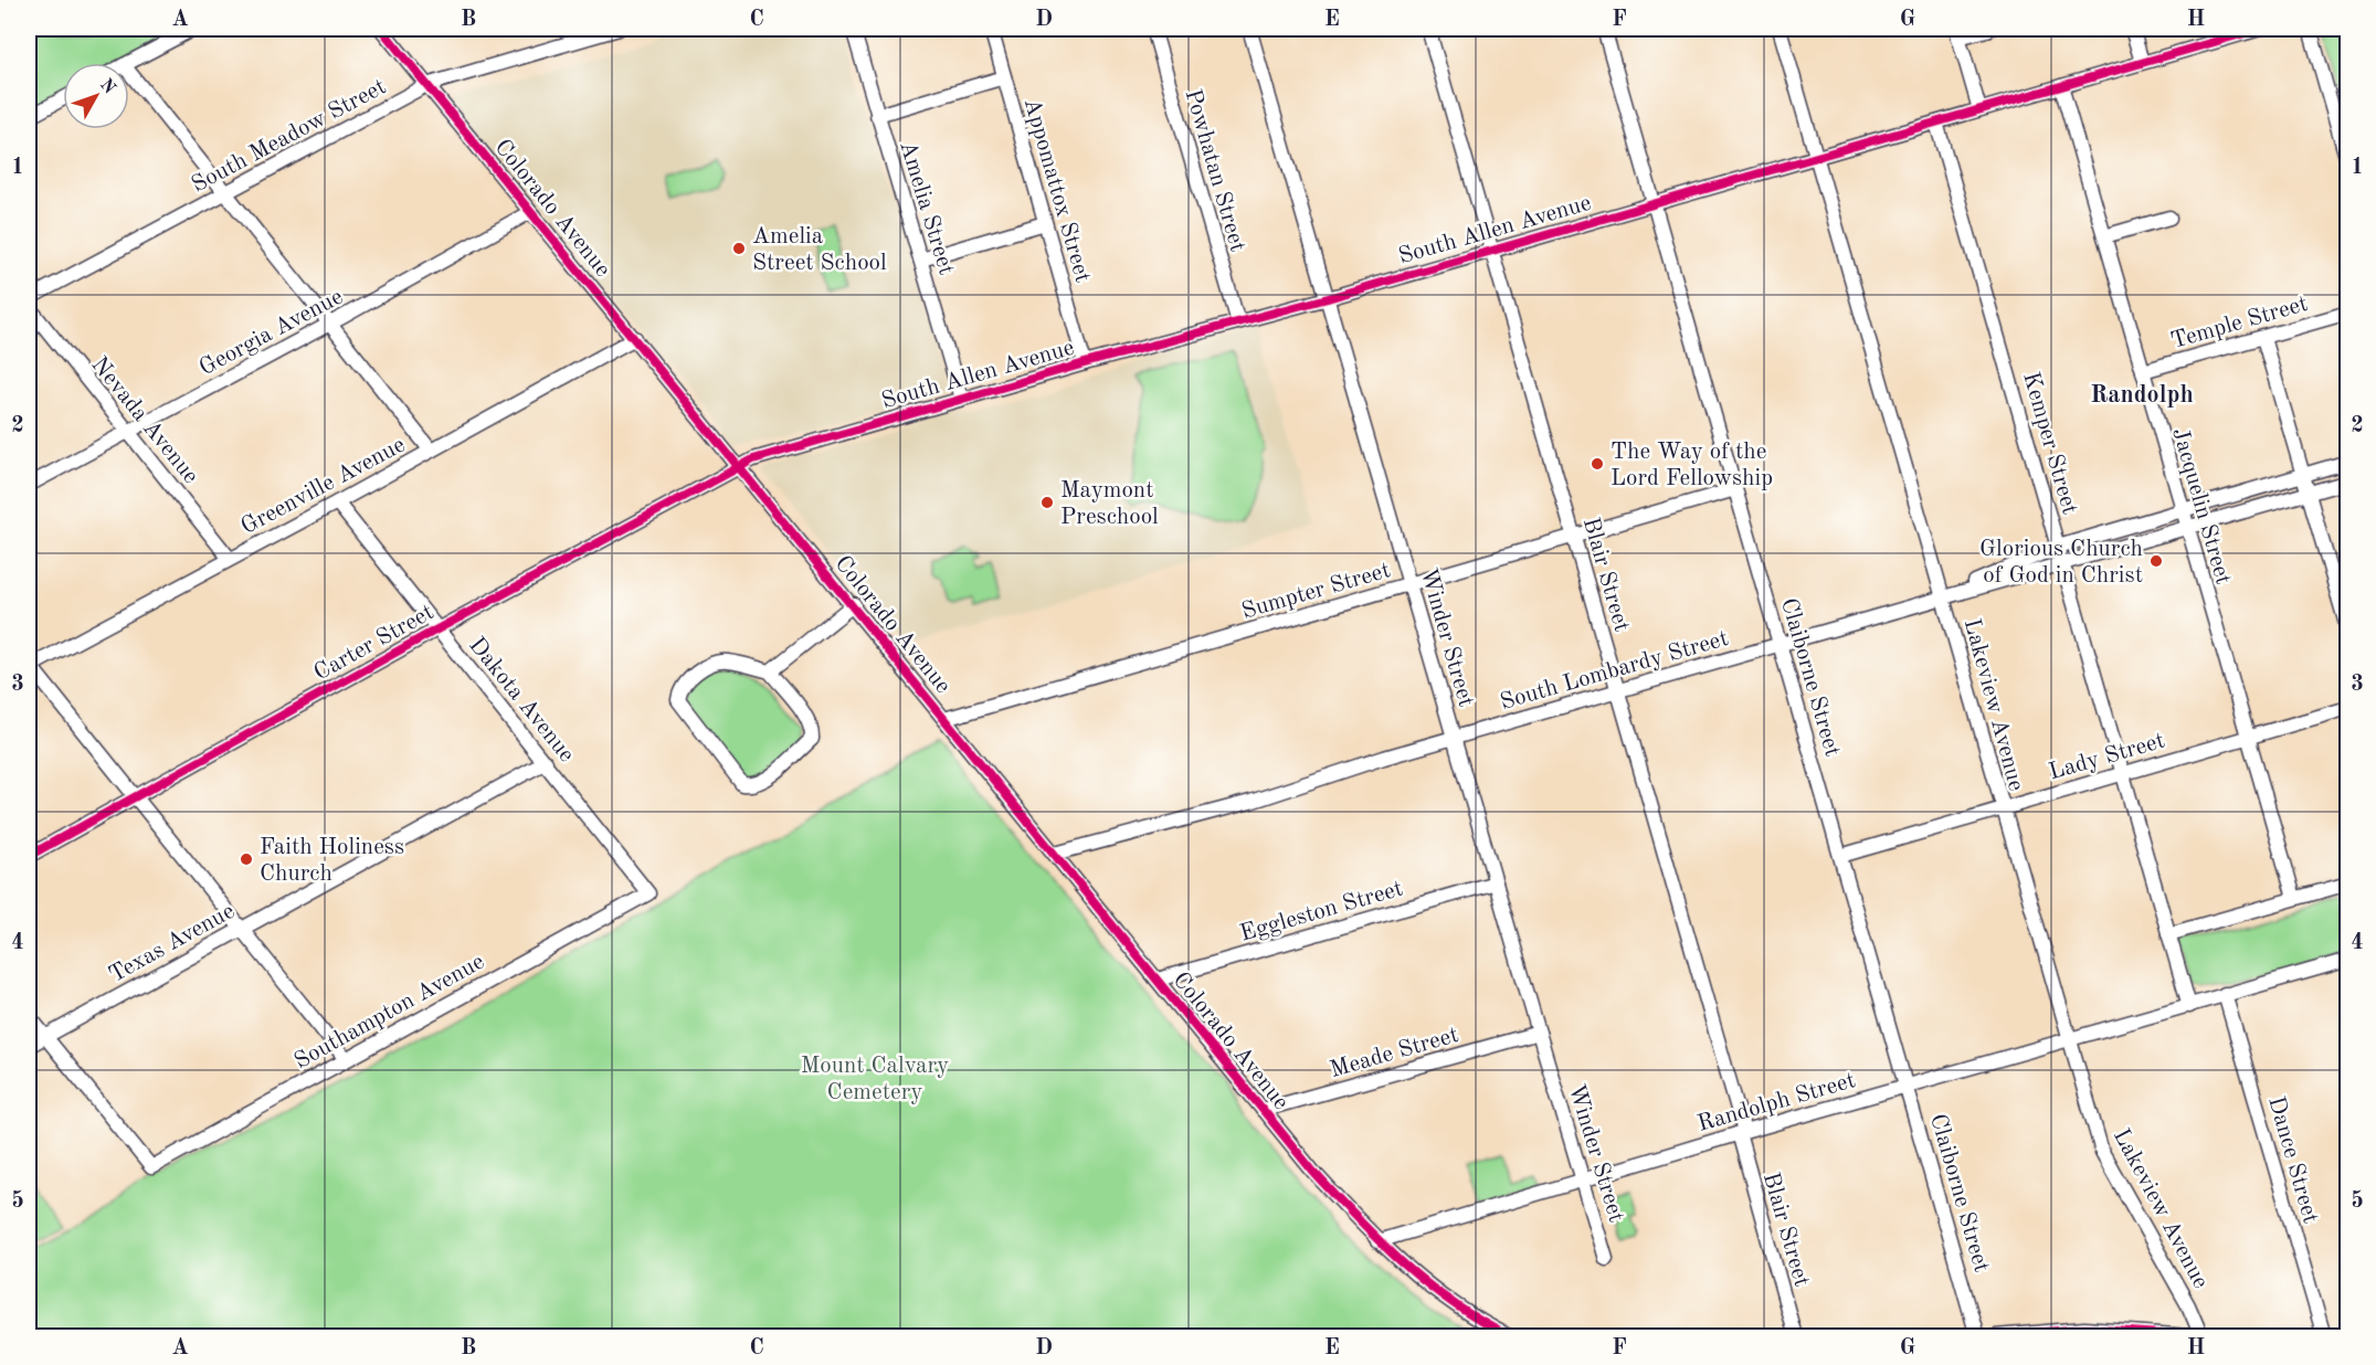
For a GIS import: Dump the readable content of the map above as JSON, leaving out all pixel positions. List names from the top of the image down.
{
  "streets": {
    "street": [
      "South Meadow Street",
      "Powhatan Street",
      "Appomattox Street",
      "Colorado Avenue",
      "Amelia Street",
      "South Allen Avenue",
      "Temple Street",
      "Georgia Avenue",
      "Nevada Avenue",
      "Kemper Street",
      "Greenville Avenue",
      "Jacquelin Street",
      "Blair Street",
      "Sumpter Street",
      "Winder Street",
      "Carter Street",
      "South Lombardy Street",
      "Claiborne Street",
      "Dakota Avenue",
      "Lakeview Avenue",
      "Lady Street",
      "Eggleston Street",
      "Texas Avenue",
      "Southampton Avenue",
      "Meade Street",
      "Randolph Street",
      "Dance Street"
    ]
  },
  "crossings": [
    ["South Meadow Street", "Colorado Avenue"],
    ["Powhatan Street", "South Allen Avenue"],
    ["Appomattox Street", "South Allen Avenue"],
    ["Colorado Avenue", "South Allen Avenue"],
    ["Colorado Avenue", "Georgia Avenue"],
    ["Colorado Avenue", "Greenville Avenue"],
    ["Colorado Avenue", "Sumpter Street"],
    ["Colorado Avenue", "Carter Street"],
    ["Colorado Avenue", "South Lombardy Street"],
    ["Colorado Avenue", "Eggleston Street"],
    ["Colorado Avenue", "Meade Street"],
    ["Colorado Avenue", "Randolph Street"],
    ["Amelia Street", "South Allen Avenue"],
    ["South Allen Avenue", "Kemper Street"],
    ["South Allen Avenue", "Jacquelin Street"],
    ["South Allen Avenue", "Blair Street"],
    ["South Allen Avenue", "Winder Street"],
    ["South Allen Avenue", "Carter Street"],
    ["South Allen Avenue", "Claiborne Street"],
    ["South Allen Avenue", "Lakeview Avenue"],
    ["Temple Street", "Jacquelin Street"],
    ["Georgia Avenue", "Nevada Avenue"],
    ["Nevada Avenue", "Greenville Avenue"],
    ["Kemper Street", "South Lombardy Street"],
    ["Kemper Street", "Lady Street"],
    ["Kemper Street", "Randolph Street"],
    ["Greenville Avenue", "Dakota Avenue"],
    ["Jacquelin Street", "South Lombardy Street"],
    ["Jacquelin Street", "Lady Street"],
    ["Blair Street", "Sumpter Street"],
    ["Blair Street", "South Lombardy Street"],
    ["Blair Street", "Randolph Street"],
    ["Sumpter Street", "Winder Street"],
    ["Sumpter Street", "Claiborne Street"],
    ["Winder Street", "South Lombardy Street"],
    ["Winder Street", "Eggleston Street"],
    ["Winder Street", "Meade Street"],
    ["Winder Street", "Randolph Street"],
    ["Carter Street", "Dakota Avenue"],
    ["South Lombardy Street", "Claiborne Street"],
    ["South Lombardy Street", "Lakeview Avenue"],
    ["Claiborne Street", "Lady Street"],
    ["Claiborne Street", "Randolph Street"],
    ["Dakota Avenue", "Texas Avenue"],
    ["Dakota Avenue", "Southampton Avenue"],
    ["Lakeview Avenue", "Lady Street"],
    ["Lakeview Avenue", "Randolph Street"],
    ["Texas Avenue", "Southampton Avenue"],
    ["Randolph Street", "Dance Street"]
  ],
  "districts": ["Randolph"],
  "parks": ["Mount Calvary Cemetery"],
  "places": [
    "Amelia Street School",
    "The Way of the Lord Fellowship",
    "Maymont Preschool",
    "Glorious Church of God in Christ",
    "Faith Holiness Church"
  ],
  "north": "top right",
  "grid": {
    "columns": [
      "A",
      "B",
      "C",
      "D",
      "E",
      "F",
      "G",
      "H"
    ],
    "rows": [
      "1",
      "2",
      "3",
      "4",
      "5"
    ]
  }
}
